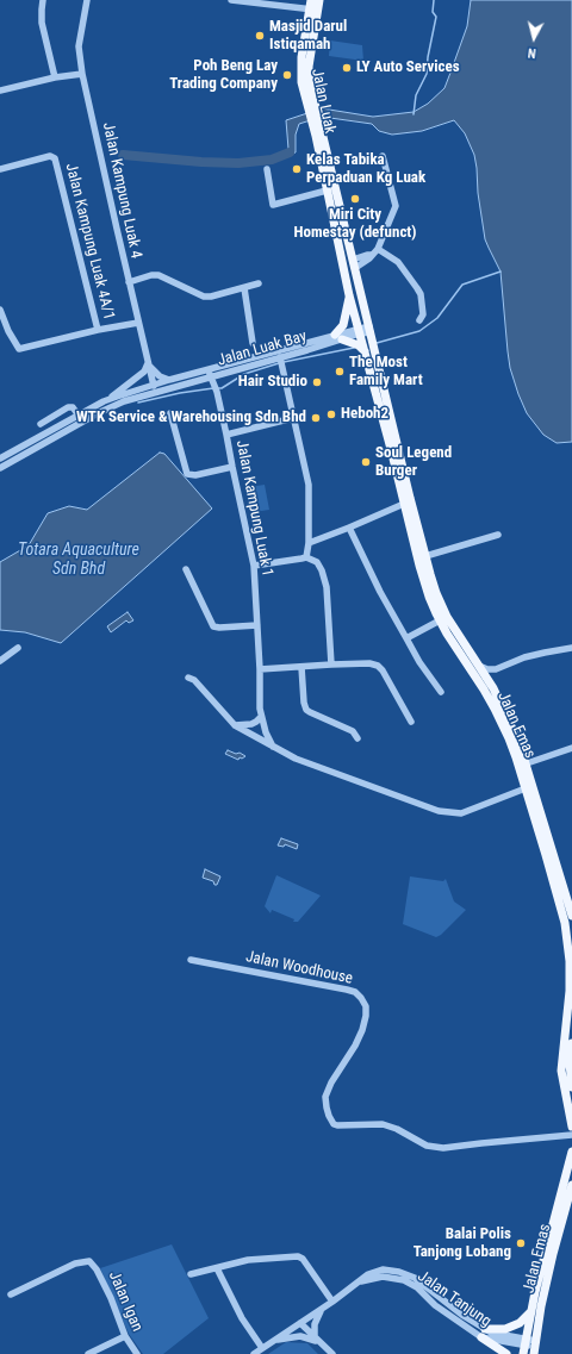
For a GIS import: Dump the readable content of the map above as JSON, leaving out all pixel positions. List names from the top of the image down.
{
  "streets": {
    "main road": ["Jalan Luak", "Jalan Emas"],
    "street": [
      "Jalan Kampung Luak 4",
      "Jalan Kampung Luak 4A/1",
      "Jalan Luak Bay",
      "Jalan Kampung Luak 1",
      "Jalan Woodhouse",
      "Jalan Tanjung",
      "Jalan Igan"
    ]
  },
  "crossings": [
    ["Jalan Luak", "Jalan Luak Bay"],
    ["Jalan Luak", "Jalan Emas"],
    ["Jalan Kampung Luak 4", "Jalan Luak Bay"],
    ["Jalan Luak Bay", "Jalan Kampung Luak 1"],
    ["Jalan Luak Bay", "Jalan Emas"],
    ["Jalan Emas", "Jalan Tanjung"]
  ],
  "water": ["Totara Aquaculture Sdn Bhd"],
  "places": [
    "Masjid Darul Istiqamah",
    "LY Auto Services",
    "Poh Beng Lay Trading Company",
    "Kelas Tabika Perpaduan Kg Luak",
    "Miri City Homestay (defunct)",
    "The Most Family Mart",
    "Hair Studio",
    "Heboh2",
    "WTK Service & Warehousing Sdn Bhd",
    "Soul Legend Burger",
    "Balai Polis Tanjong Lobang"
  ],
  "north": "bottom"
}
